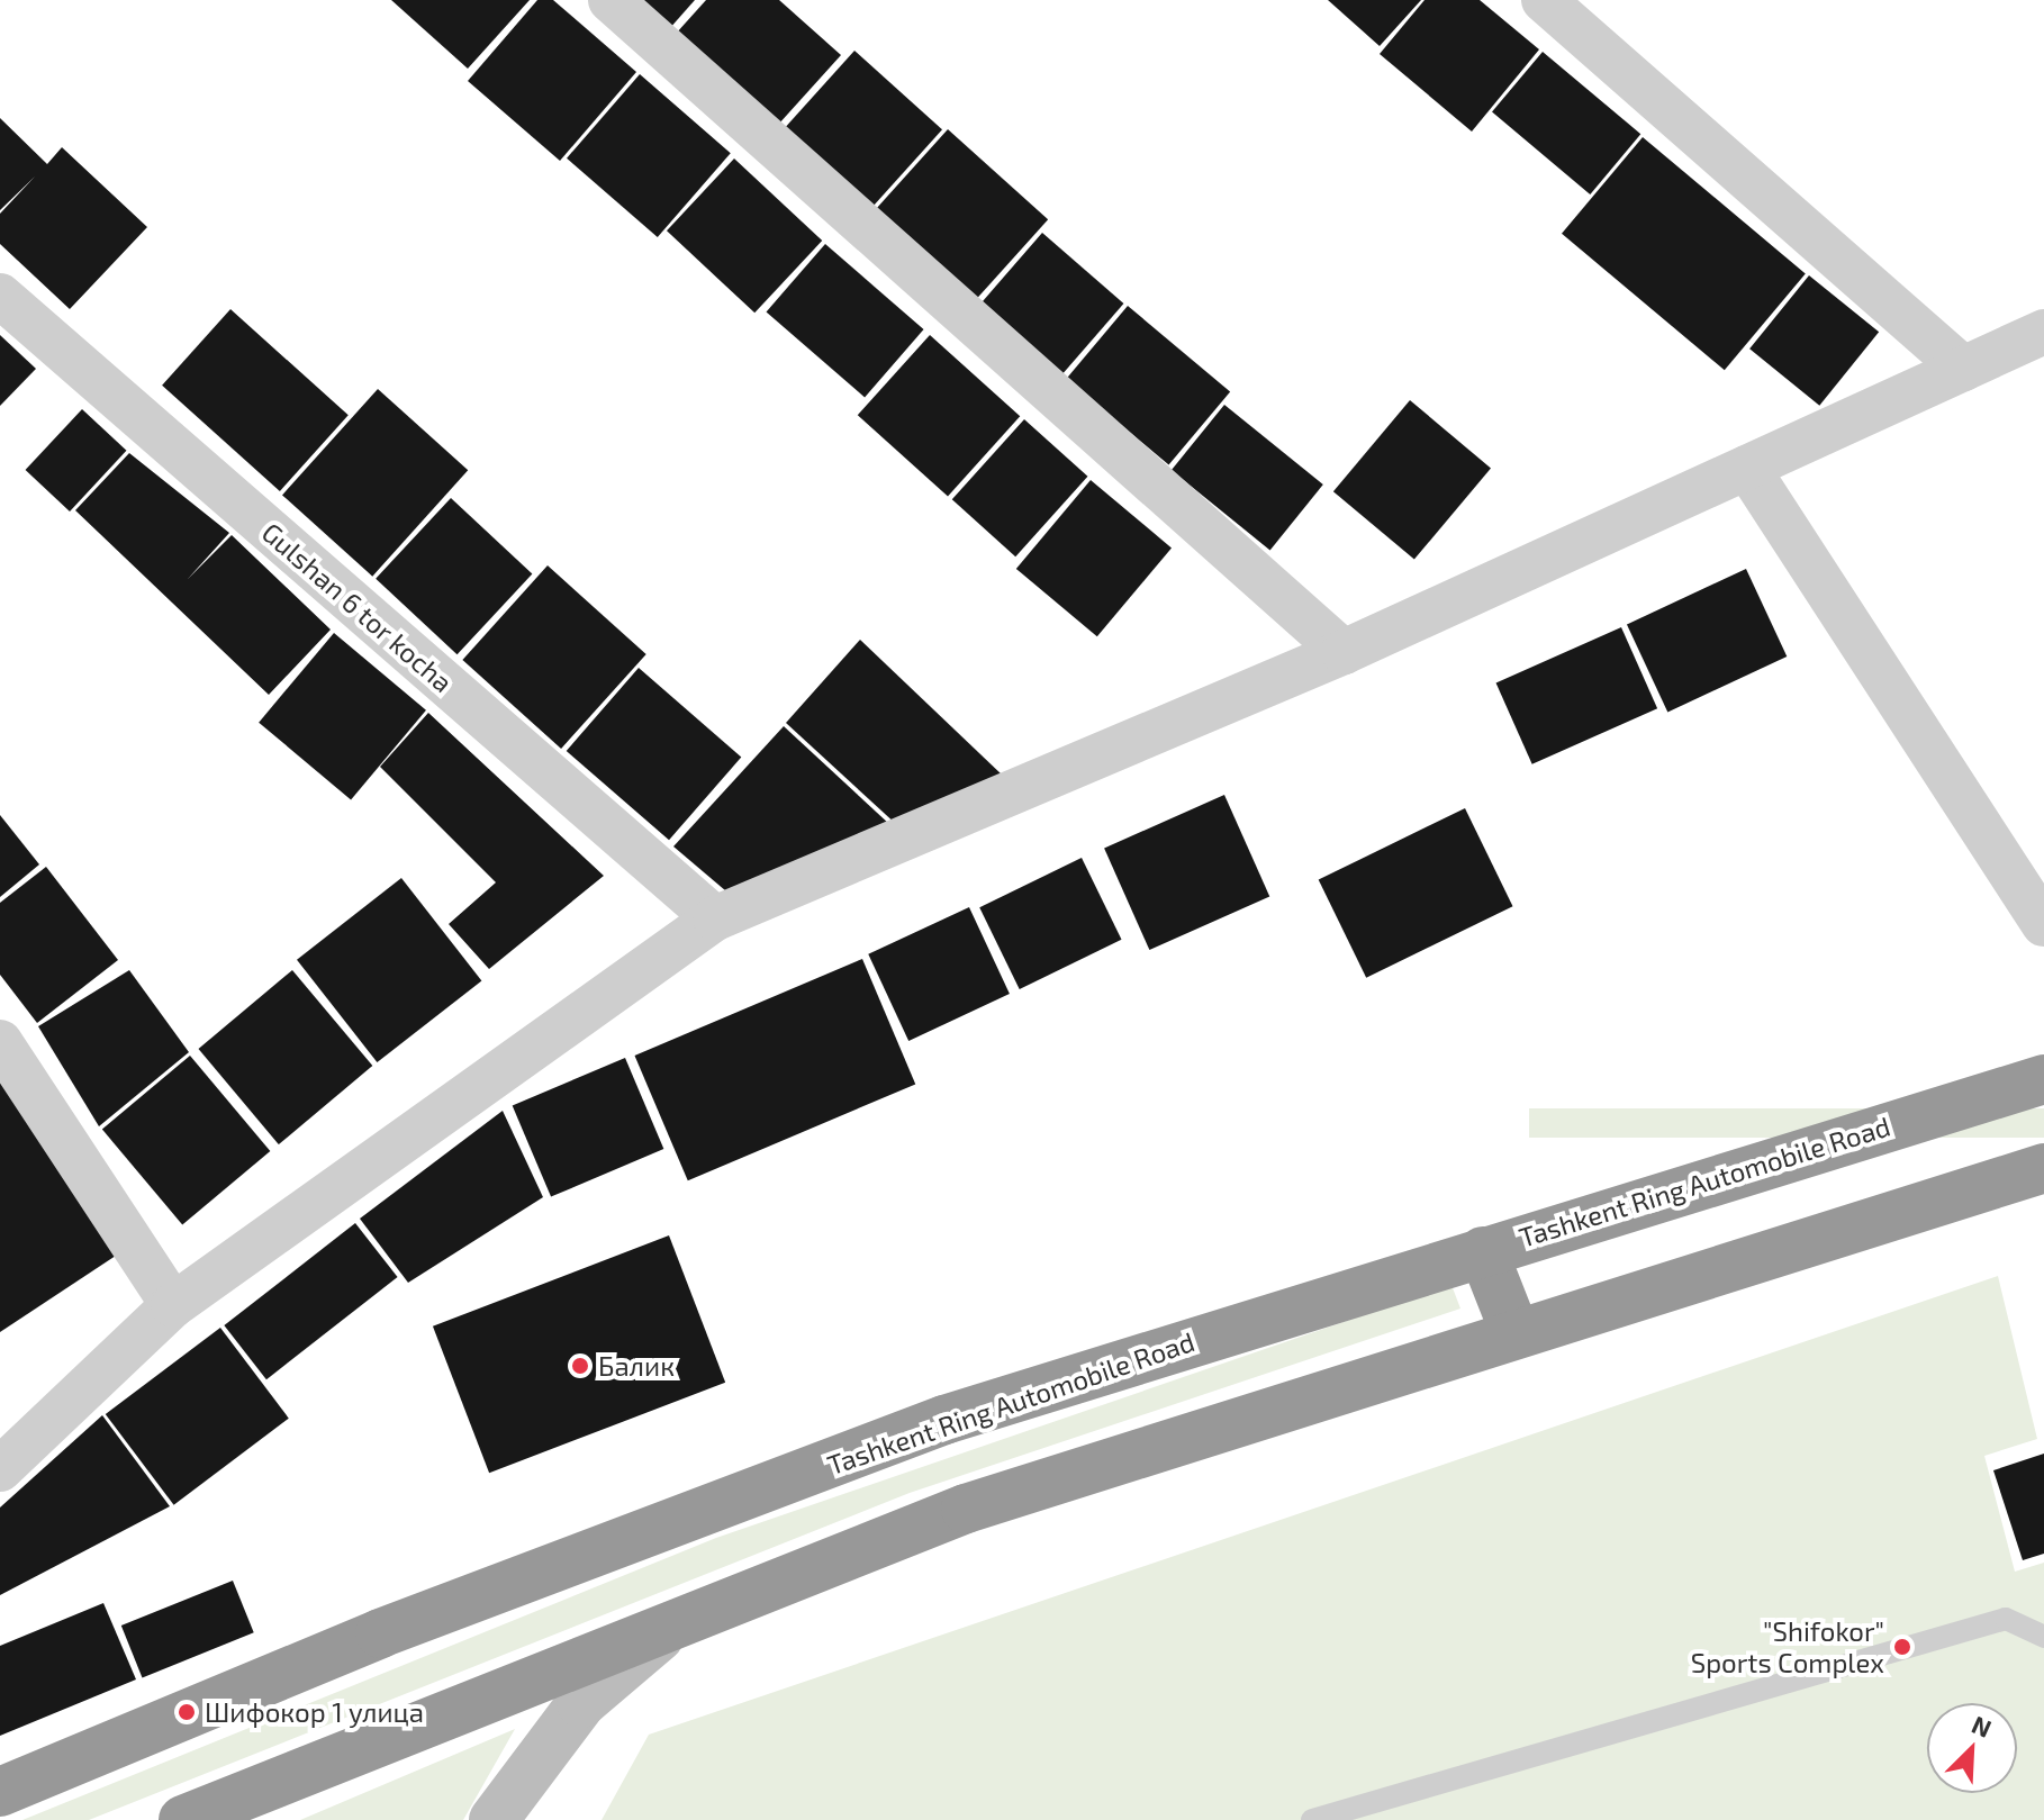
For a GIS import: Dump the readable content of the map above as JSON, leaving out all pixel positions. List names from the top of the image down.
{
  "streets": {
    "highway": ["Tashkent Ring Automobile Road"],
    "street": ["Gulshan 6 tor kocha"]
  },
  "places": ["Балик", "\"Shifokor\" Sports Complex", "Шифокор 1 улица"],
  "north": "top right"
}
